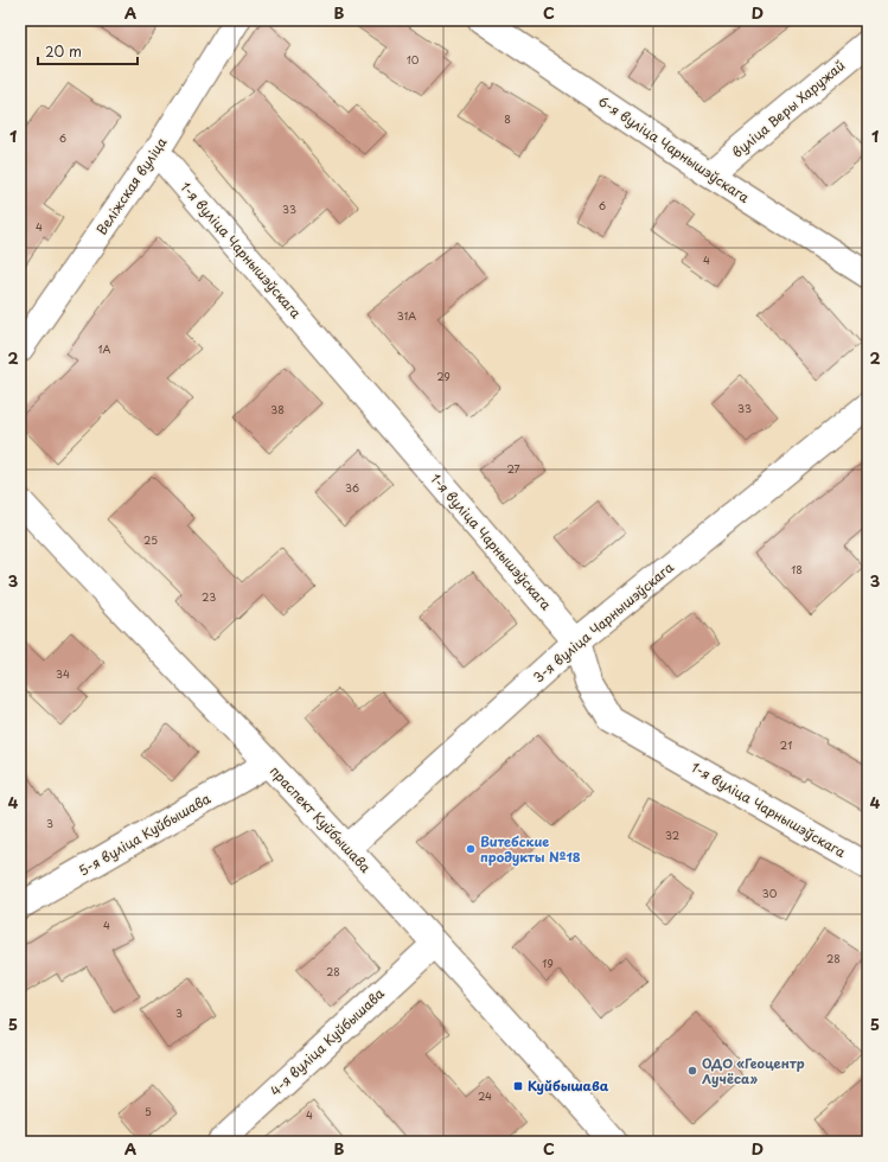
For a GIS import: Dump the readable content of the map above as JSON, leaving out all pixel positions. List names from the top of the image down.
{
  "streets": {
    "street": [
      "вуліца Веры Харужай",
      "6-я вуліца Чарнышэўскага",
      "Веліжская вуліца",
      "1-я вуліца Чарнышэўскага",
      "3-я вуліца Чарнышэўскага",
      "праспект Куйбышава",
      "5-я вуліца Куйбышава",
      "4-я вуліца Куйбышава"
    ]
  },
  "crossings": [
    ["вуліца Веры Харужай", "6-я вуліца Чарнышэўскага"],
    ["Веліжская вуліца", "1-я вуліца Чарнышэўскага"],
    ["1-я вуліца Чарнышэўскага", "3-я вуліца Чарнышэўскага"],
    ["3-я вуліца Чарнышэўскага", "праспект Куйбышава"],
    ["праспект Куйбышава", "5-я вуліца Куйбышава"],
    ["праспект Куйбышава", "4-я вуліца Куйбышава"]
  ],
  "places": {
    "other": ["Витебские продукты №18", "ОДО «Геоцентр Лучёса»"],
    "transit": ["Куйбышава"]
  },
  "house_numbers": [
    "10",
    "8",
    "6",
    "6",
    "33",
    "4",
    "4",
    "31А",
    "1А",
    "29",
    "33",
    "38",
    "27",
    "36",
    "25",
    "18",
    "23",
    "34",
    "21",
    "3",
    "32",
    "30",
    "4",
    "28",
    "19",
    "28",
    "3",
    "24",
    "5",
    "4"
  ],
  "scale_bar": "20 m",
  "grid": {
    "columns": [
      "A",
      "B",
      "C",
      "D"
    ],
    "rows": [
      "1",
      "2",
      "3",
      "4",
      "5"
    ]
  }
}
